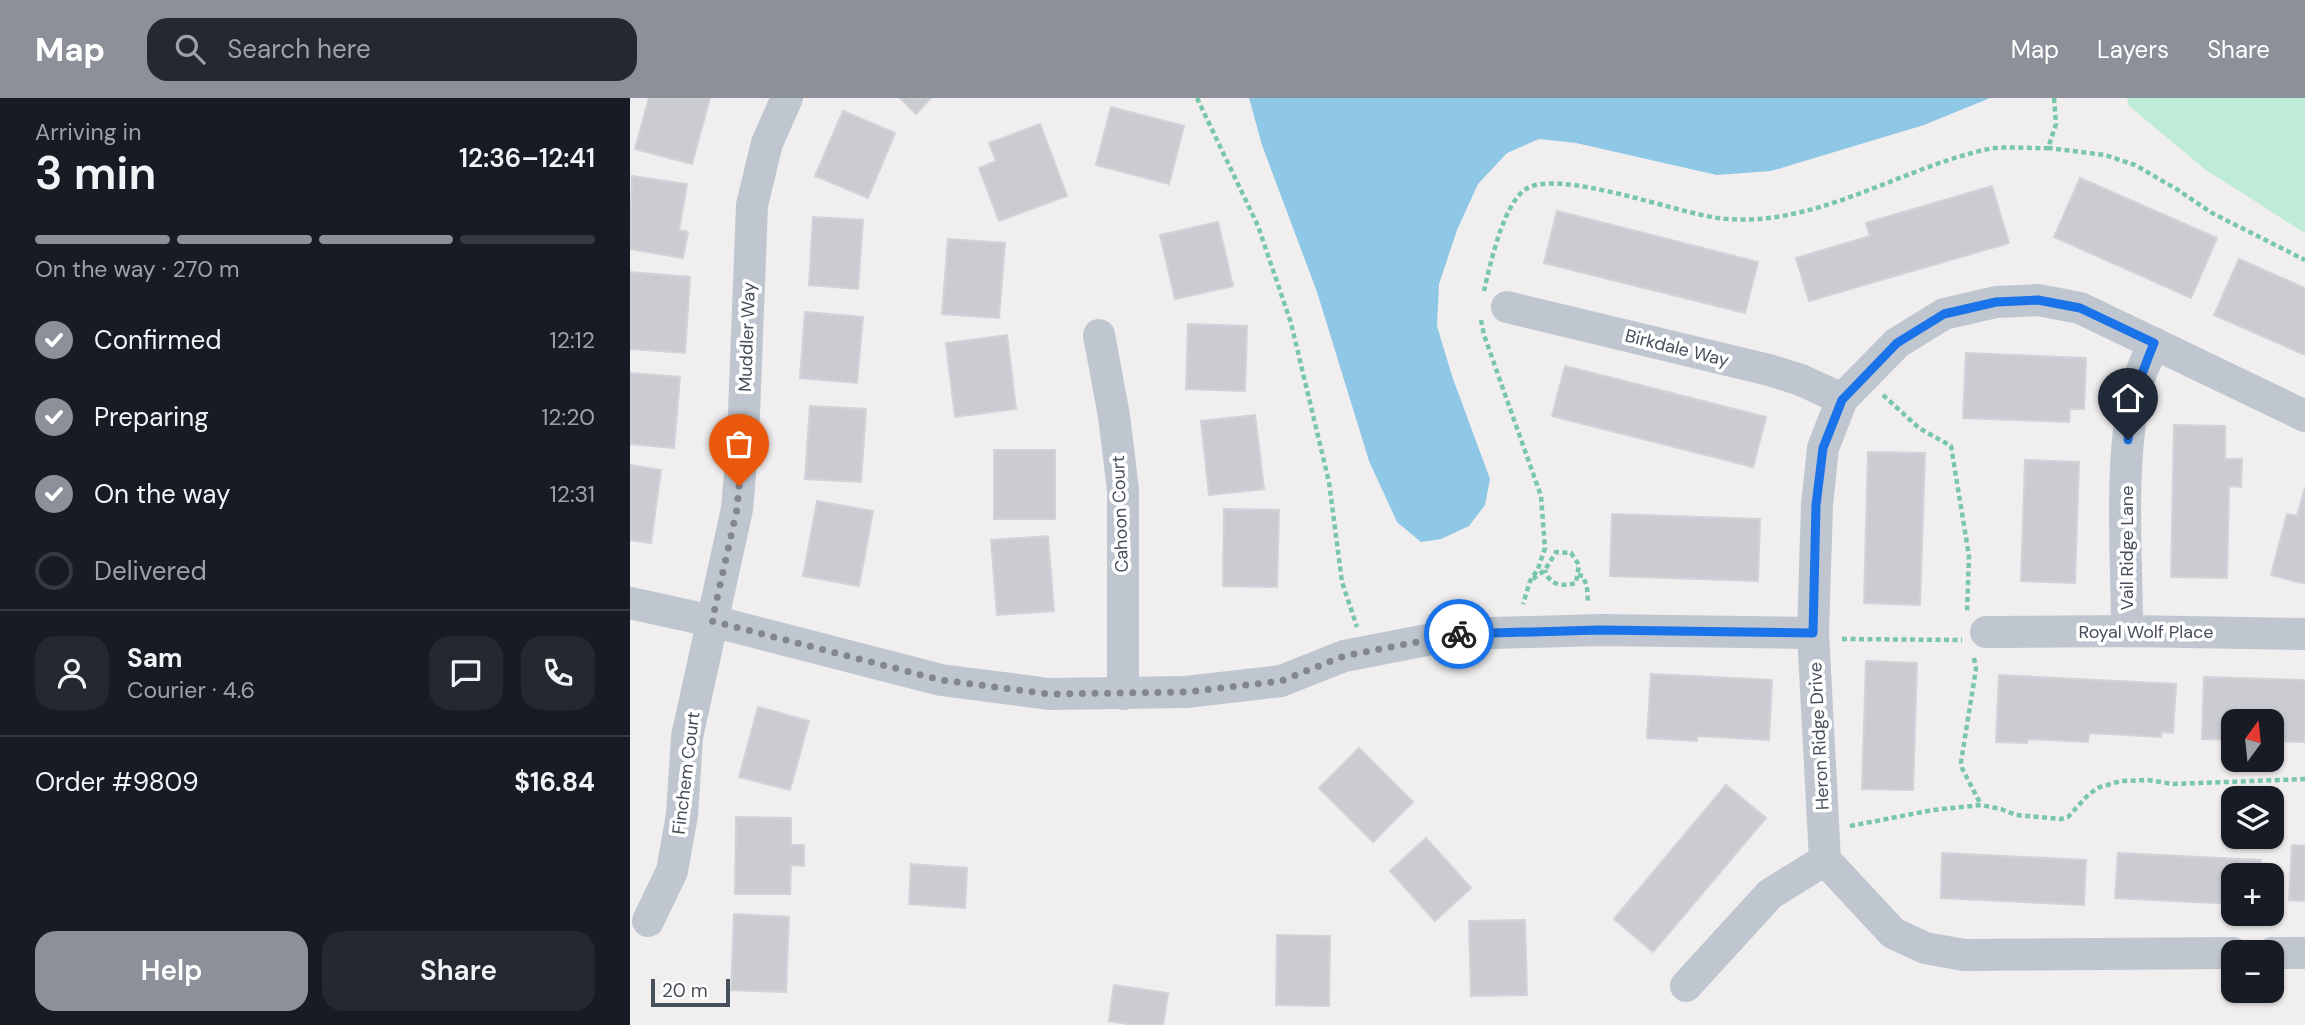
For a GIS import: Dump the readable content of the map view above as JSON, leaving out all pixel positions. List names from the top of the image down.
{
  "streets": {
    "street": [
      "Muddler Way",
      "Birkdale Way",
      "Cahoon Court",
      "Vail Ridge Lane",
      "Royal Wolf Place",
      "Heron Ridge Drive",
      "Finchem Court"
    ]
  },
  "crossings": [
    ["Muddler Way", "Finchem Court"],
    ["Birkdale Way", "Heron Ridge Drive"],
    ["Vail Ridge Lane", "Royal Wolf Place"],
    ["Vail Ridge Lane", "Heron Ridge Drive"]
  ],
  "scale_bar": "20 m",
  "north": "top",
  "page": {
    "header": "Map",
    "search": "Search here",
    "nav": ["Map", "Layers", "Share"],
    "heading": ["3 min", "Arriving in", "12:36–12:41"],
    "panel": [
      "Sam",
      "Courier · 4.6",
      "Order #9809",
      "$16.84"
    ],
    "bar": "On the way · 270 m",
    "list": [
      ["Confirmed", "12:12"],
      ["Preparing", "12:20"],
      ["On the way", "12:31"],
      "Delivered"
    ],
    "map_buttons": ["+", "−"],
    "buttons": ["Help", "Share"],
    "scale": "20 m"
  }
}
